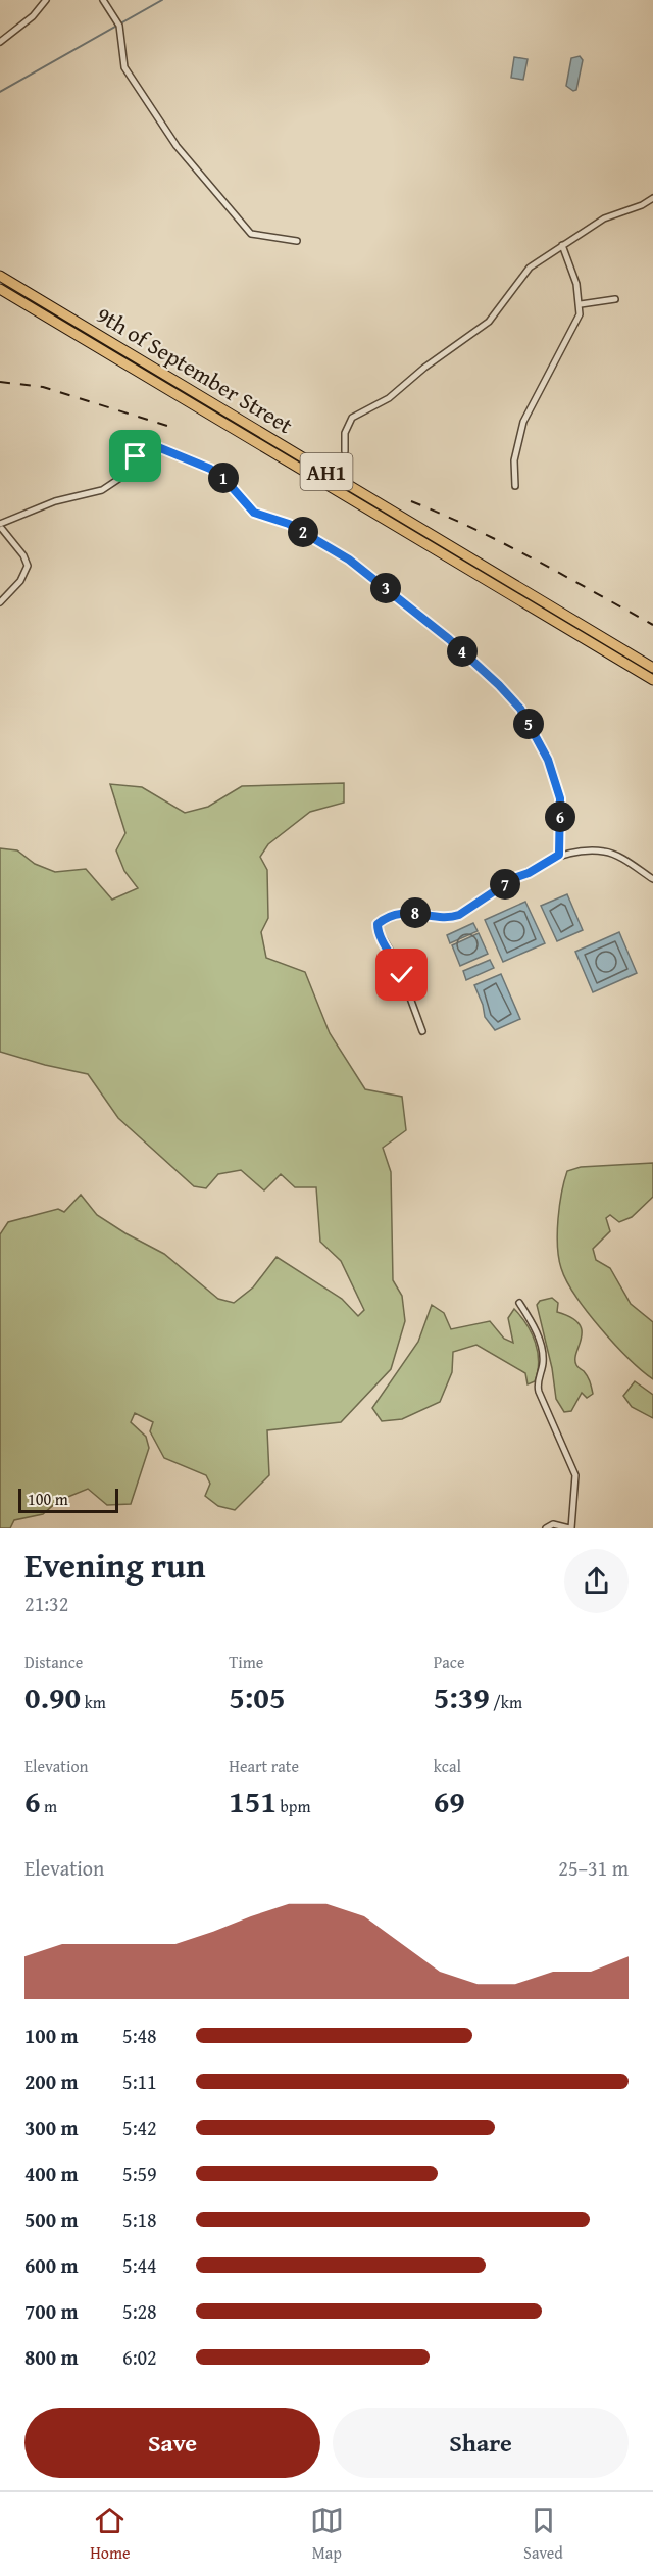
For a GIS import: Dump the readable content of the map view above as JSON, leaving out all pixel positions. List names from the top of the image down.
{
  "streets": {
    "highway": ["9th of September Street", "AH1"]
  },
  "scale_bar": "100 m",
  "page": {
    "pins": [
      "1",
      "2",
      "3",
      "4",
      "5",
      "6",
      "7",
      "8"
    ],
    "scale": "100 m",
    "heading": ["Evening run", "21:32"],
    "stats": [
      ["Distance", "0.90 km"],
      ["Time", "5:05"],
      ["Pace", "5:39 /km"],
      ["Elevation", "6 m"],
      ["Heart rate", "151 bpm"],
      ["kcal", "69"]
    ],
    "chart": ["Elevation", "25–31 m"],
    "list": [
      {
        "name": "100 m",
        "note": "5:48"
      },
      {
        "name": "200 m",
        "note": "5:11"
      },
      {
        "name": "300 m",
        "note": "5:42"
      },
      {
        "name": "400 m",
        "note": "5:59"
      },
      {
        "name": "500 m",
        "note": "5:18"
      },
      {
        "name": "600 m",
        "note": "5:44"
      },
      {
        "name": "700 m",
        "note": "5:28"
      },
      {
        "name": "800 m",
        "note": "6:02"
      }
    ],
    "buttons": ["Save", "Share"],
    "tabs": ["Home", "Map", "Saved"]
  }
}
